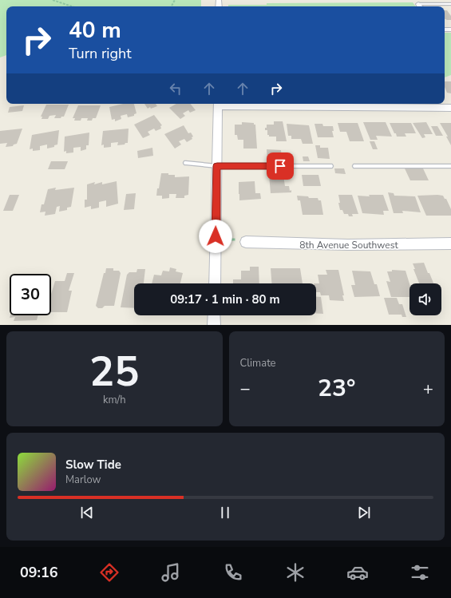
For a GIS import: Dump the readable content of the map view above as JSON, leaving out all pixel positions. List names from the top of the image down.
{
  "streets": {
    "street": ["8th Avenue Southwest"]
  },
  "page": {
    "turn": ["40 m", "Turn right"],
    "limit": "30",
    "trip": "09:17 · 1 min · 80 m",
    "tile": [
      ["25", "km/h"],
      "Climate"
    ],
    "heat": ["−", "23°", "+"],
    "song": ["Slow Tide", "Marlow"],
    "tabs": "09:16"
  }
}
